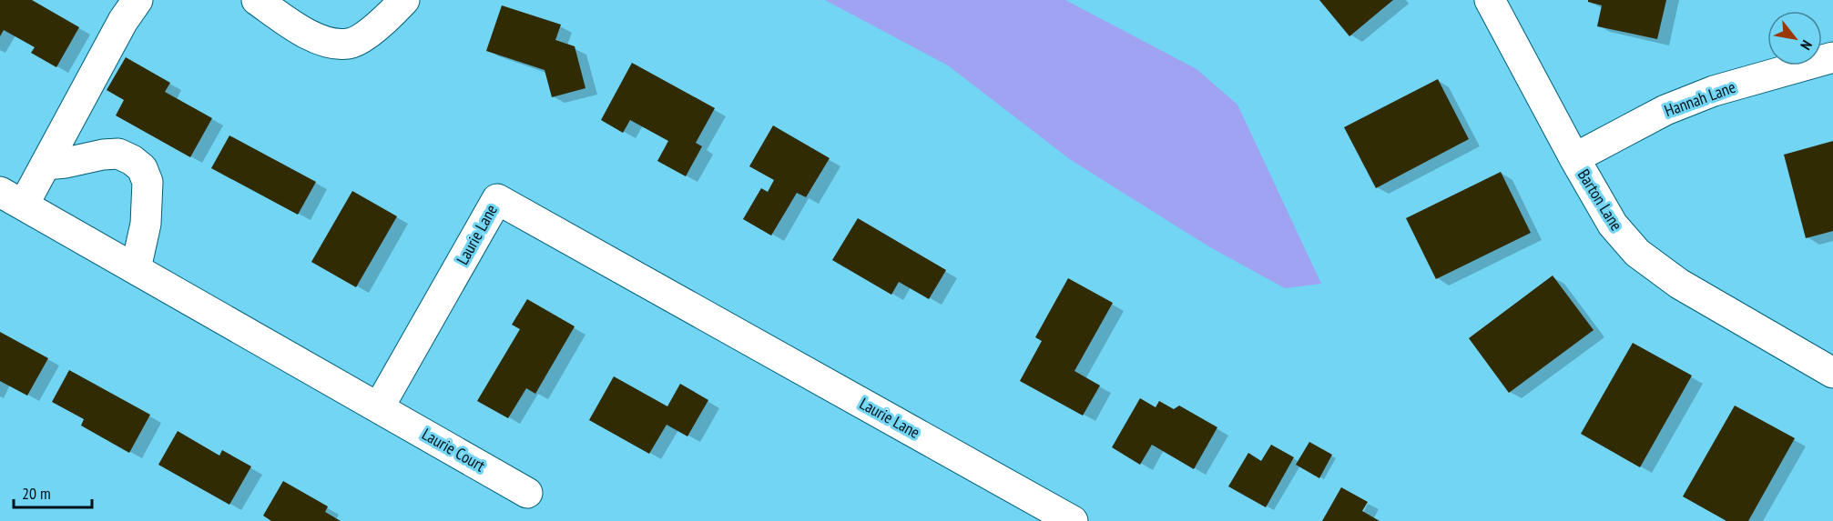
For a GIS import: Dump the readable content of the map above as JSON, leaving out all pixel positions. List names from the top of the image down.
{
  "streets": {
    "street": [
      "Hannah Lane",
      "Barton Lane",
      "Laurie Lane",
      "Laurie Court"
    ]
  },
  "crossings": [
    ["Hannah Lane", "Barton Lane"],
    ["Laurie Lane", "Laurie Court"]
  ],
  "scale_bar": "20 m",
  "north": "bottom right"
}
